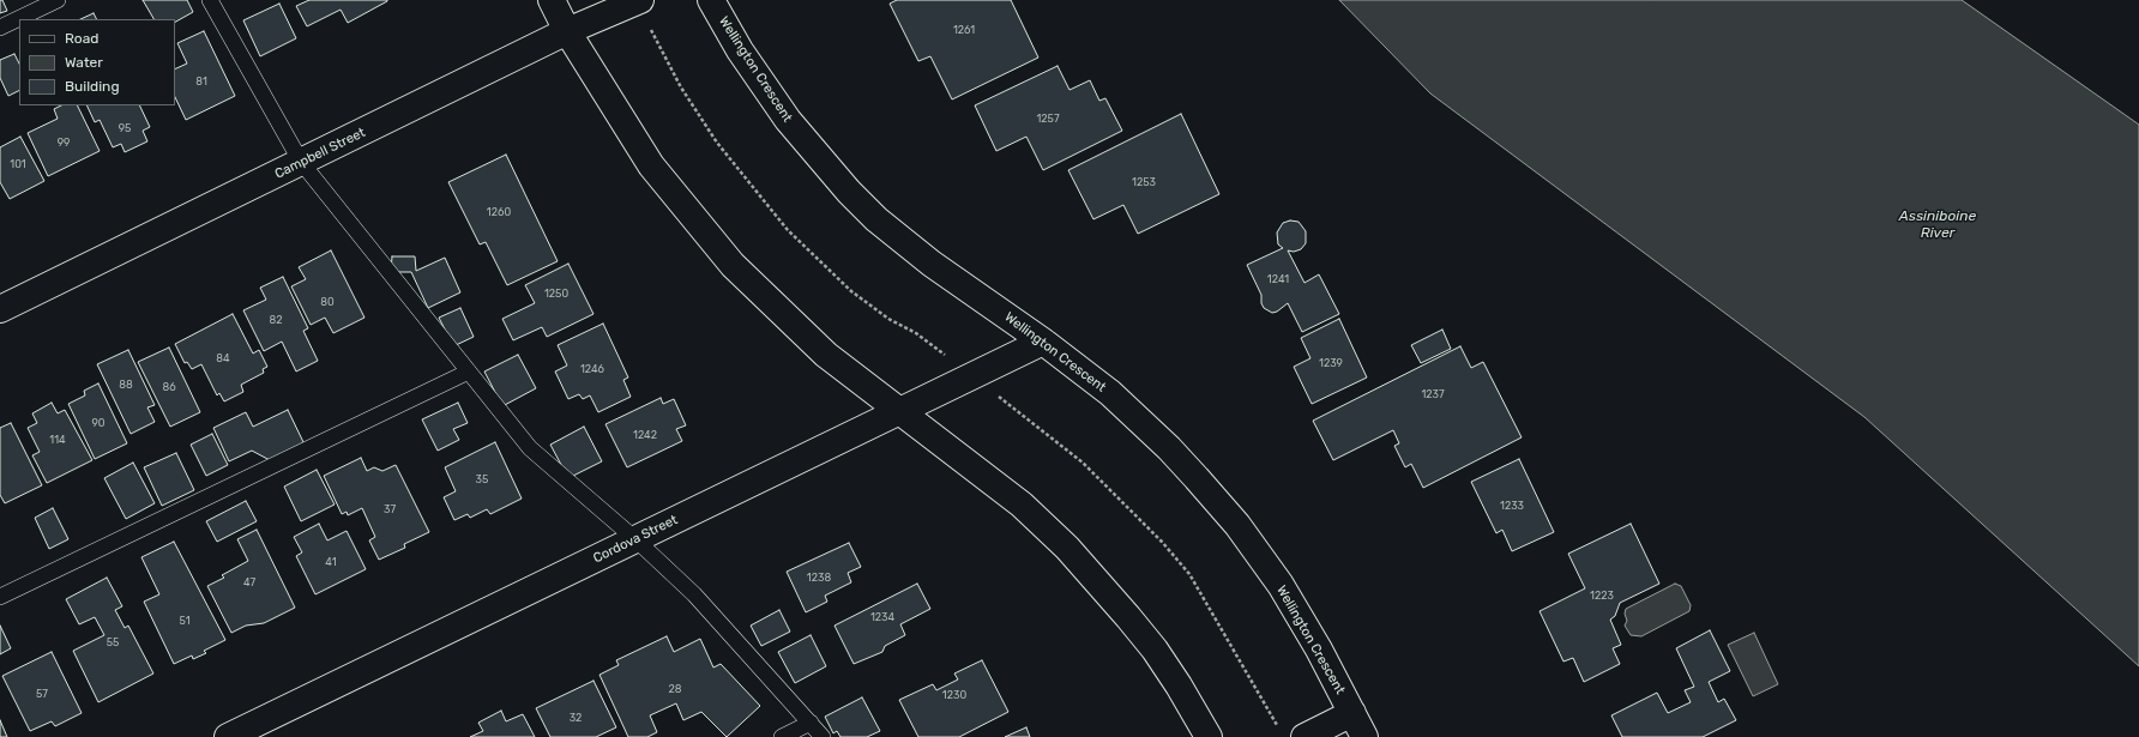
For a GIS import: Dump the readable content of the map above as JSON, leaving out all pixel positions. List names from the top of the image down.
{
  "streets": {
    "street": ["Wellington Crescent", "Campbell Street", "Cordova Street"]
  },
  "crossings": [
    ["Wellington Crescent", "Cordova Street"]
  ],
  "water": ["Assiniboine River"],
  "house_numbers": [
    "1261",
    "81",
    "1257",
    "95",
    "99",
    "101",
    "1253",
    "1260",
    "1241",
    "1250",
    "80",
    "82",
    "84",
    "1239",
    "1246",
    "88",
    "86",
    "1237",
    "90",
    "1242",
    "114",
    "35",
    "1233",
    "37",
    "41",
    "1238",
    "47",
    "1223",
    "1234",
    "51",
    "55",
    "28",
    "57",
    "1230",
    "32"
  ],
  "legend": ["Road", "Water", "Building"]
}
